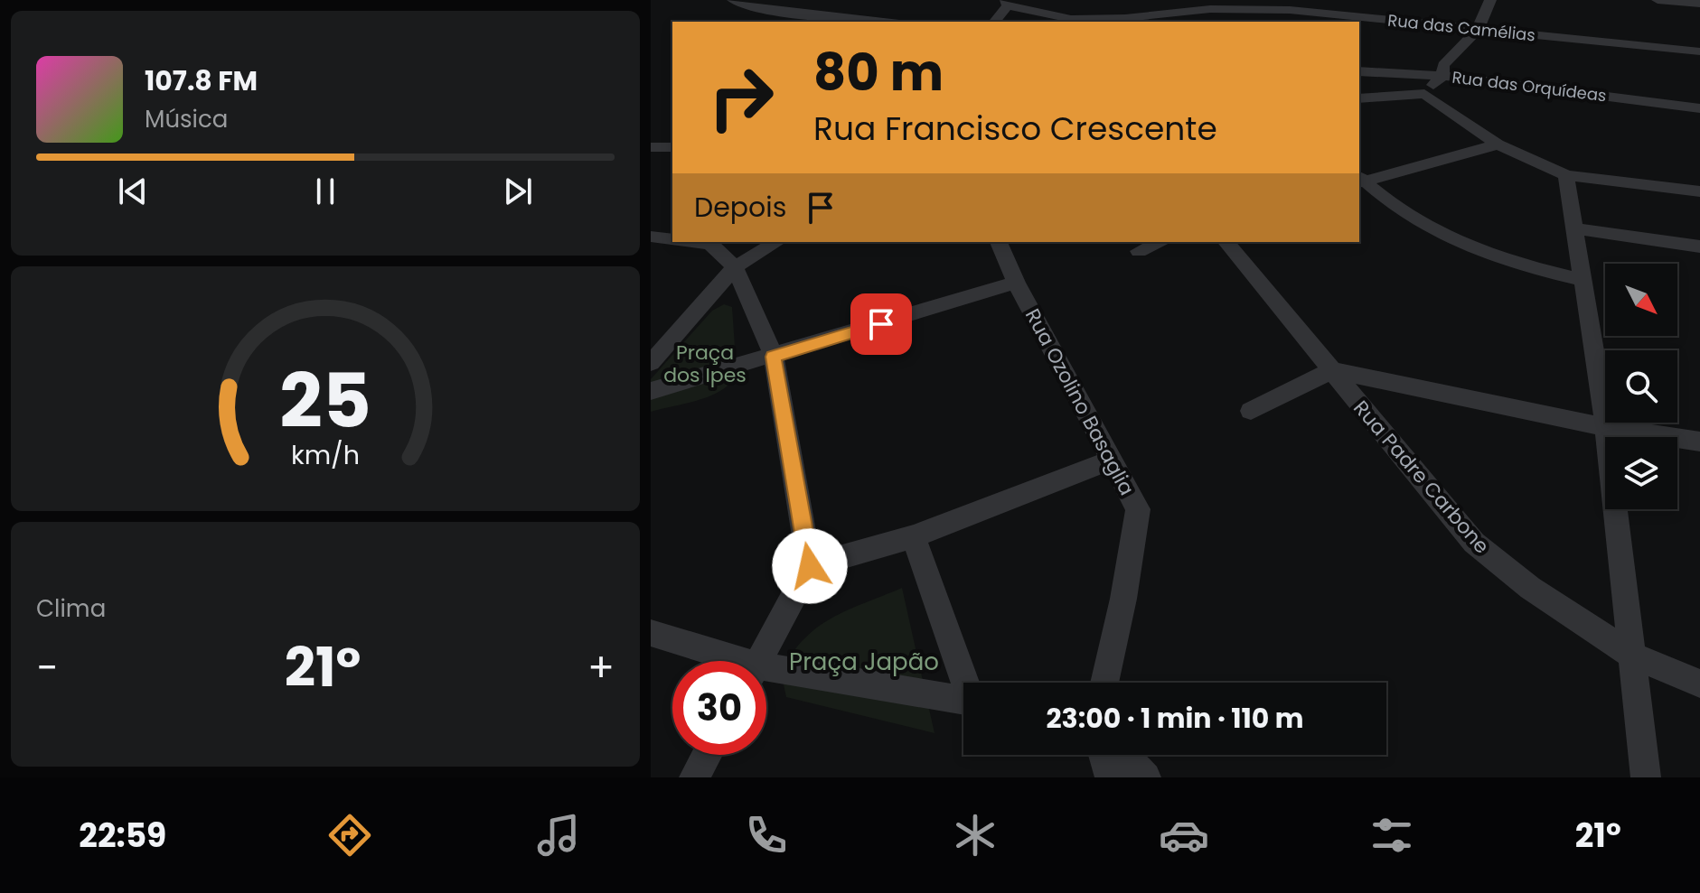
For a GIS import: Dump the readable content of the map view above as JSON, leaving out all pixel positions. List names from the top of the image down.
{
  "streets": {
    "street": [
      "Rua das Camélias",
      "Rua das Orquídeas",
      "Rua Ozolino Basaglia",
      "Rua Padre Carbone"
    ]
  },
  "parks": ["Praça dos Ipes", "Praça Japão"],
  "north": "bottom right",
  "page": {
    "turn": ["80 m", "Rua Francisco Crescente"],
    "song": ["107.8 FM", "Música"],
    "then": "Depois",
    "tile": "Clima",
    "heat": ["−", "21°", "+"],
    "limit": "30",
    "trip": "23:00 · 1 min · 110 m",
    "tabs": ["22:59", "21°"],
    "gauge": ["25", "km/h"]
  }
}
